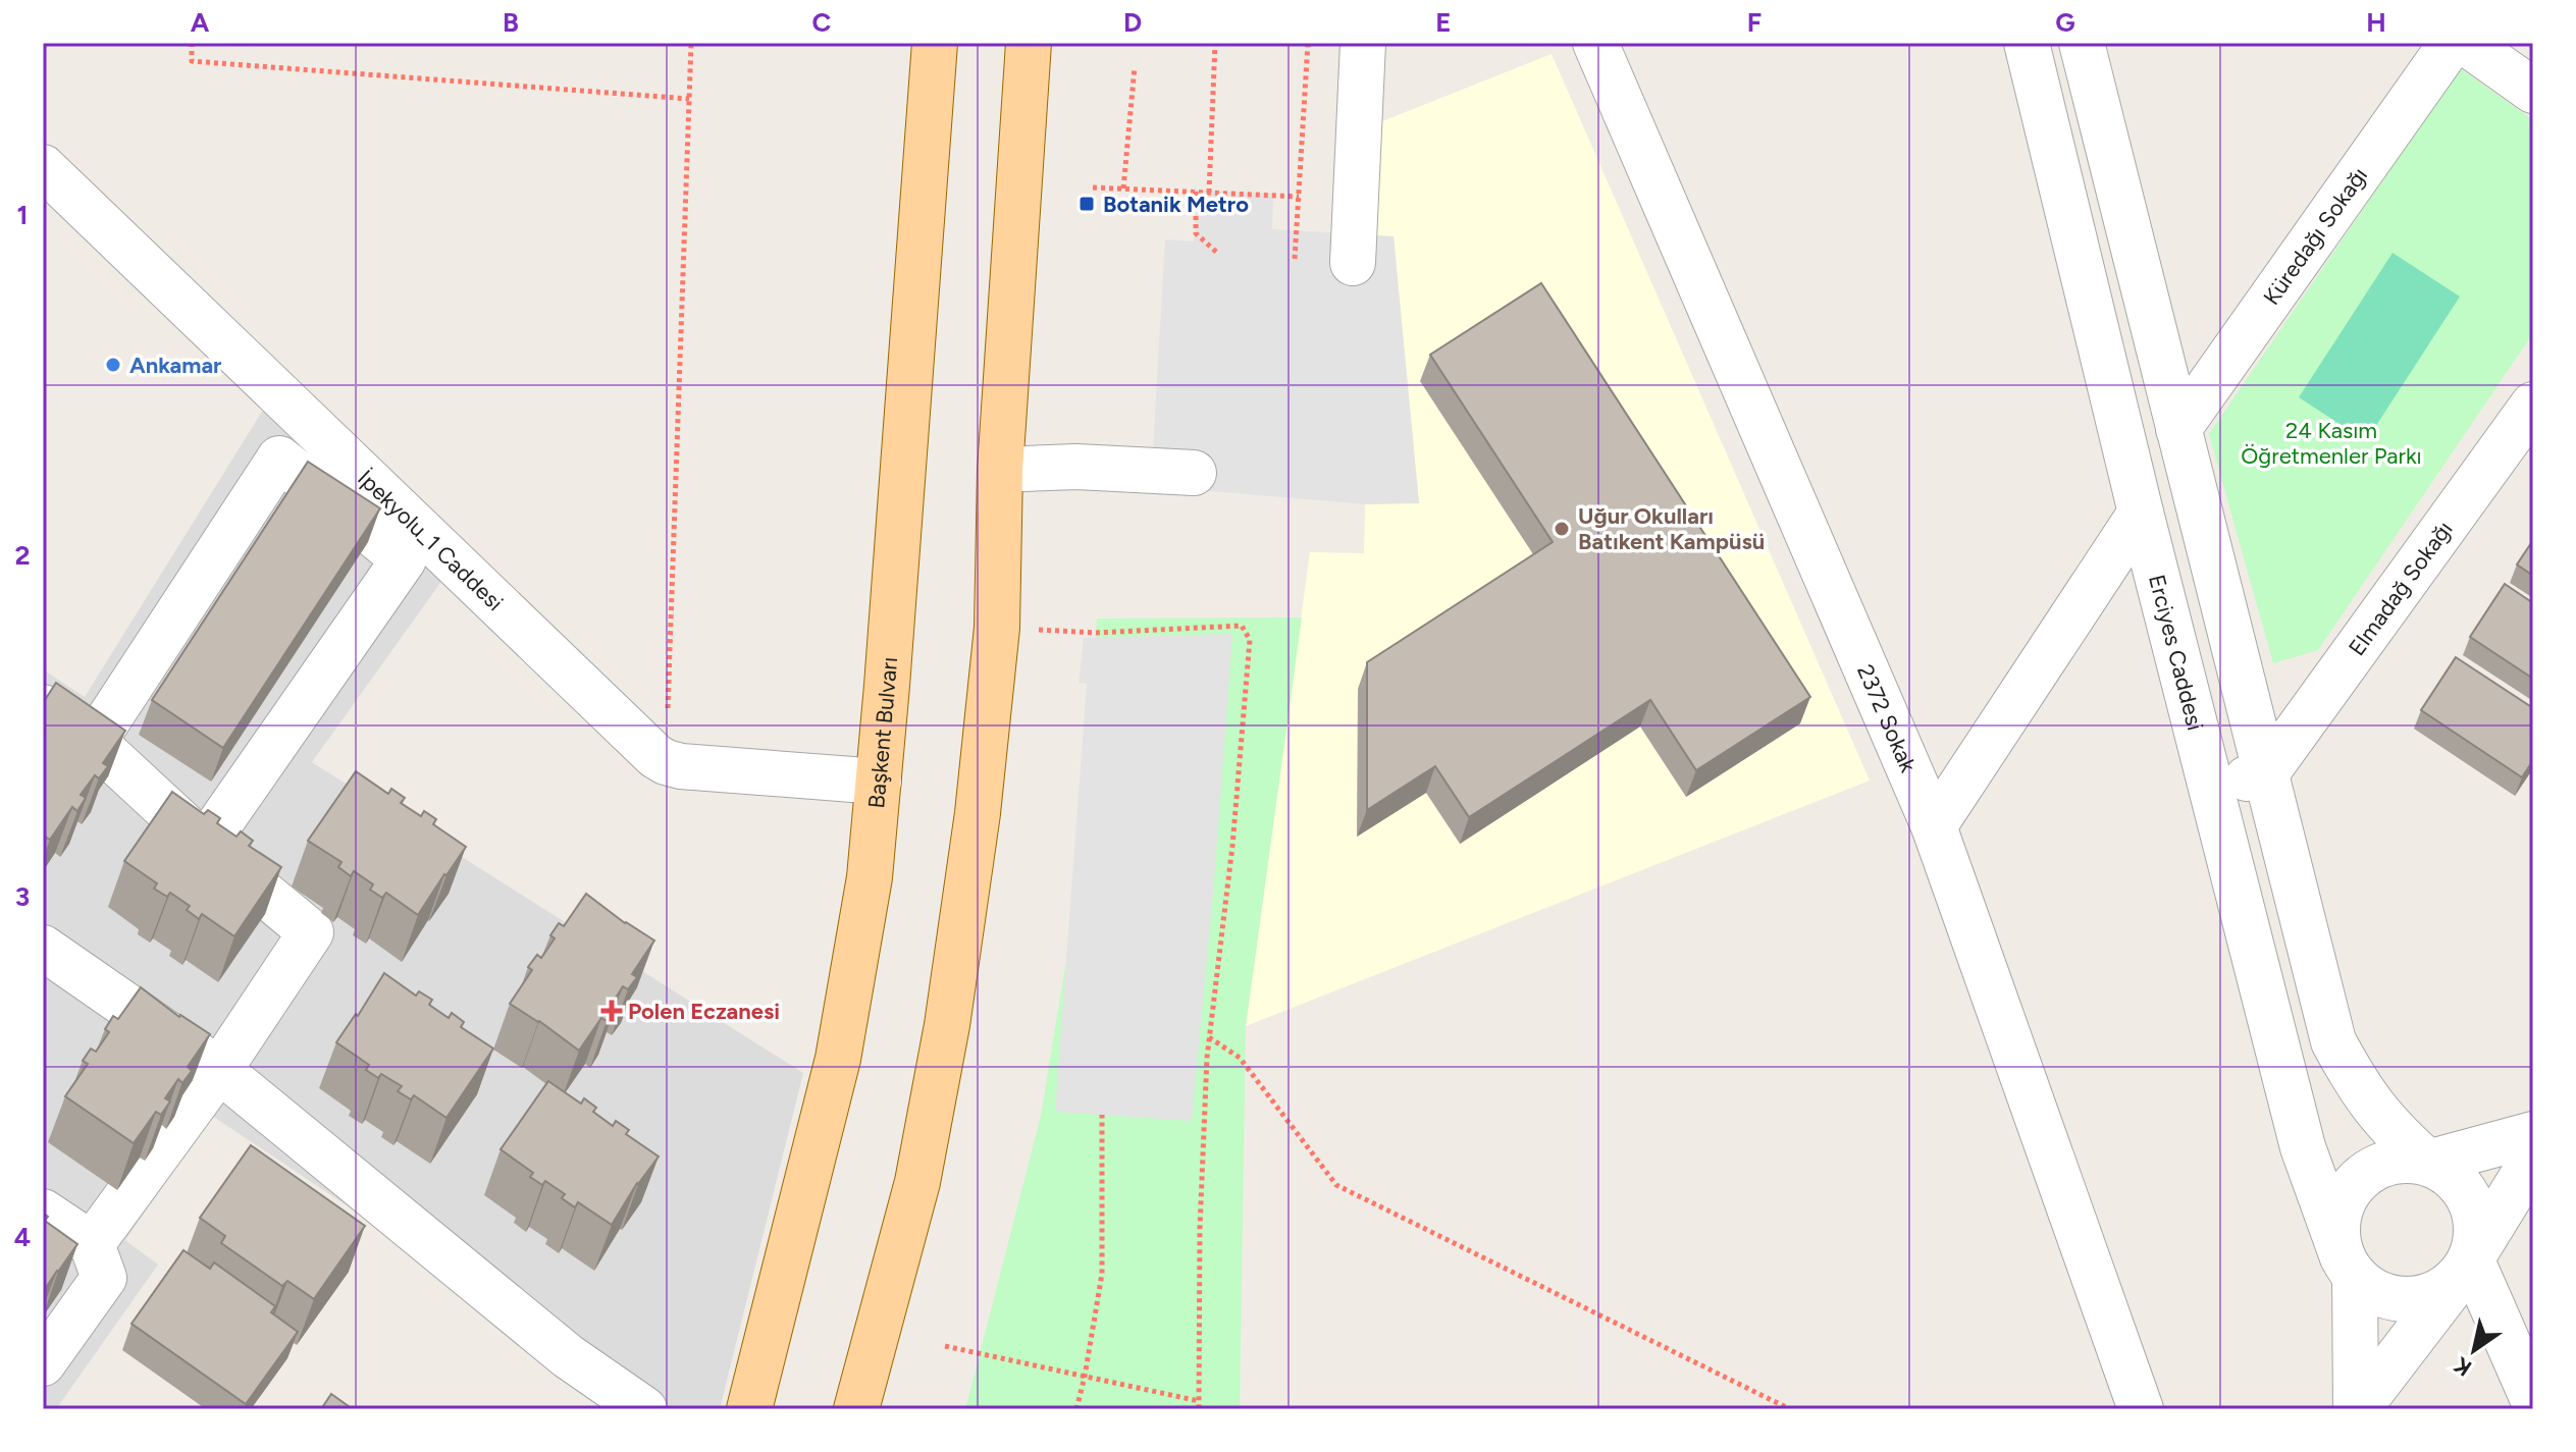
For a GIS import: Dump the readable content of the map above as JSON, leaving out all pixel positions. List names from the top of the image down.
{
  "streets": {
    "main road": ["Başkent Bulvarı"],
    "street": [
      "Küredağı Sokağı",
      "İpekyolu_1 Caddesi",
      "Elmadağ Sokağı",
      "Erciyes Caddesi",
      "2372 Sokak"
    ]
  },
  "parks": ["24 Kasım Öğretmenler Parkı"],
  "places": {
    "transit": ["Botanik Metro"],
    "other": ["Ankamar", "Uğur Okulları Batıkent Kampüsü"],
    "health": ["Polen Eczanesi"]
  },
  "north": "bottom left",
  "grid": {
    "columns": [
      "A",
      "B",
      "C",
      "D",
      "E",
      "F",
      "G",
      "H"
    ],
    "rows": [
      "1",
      "2",
      "3",
      "4"
    ]
  }
}
